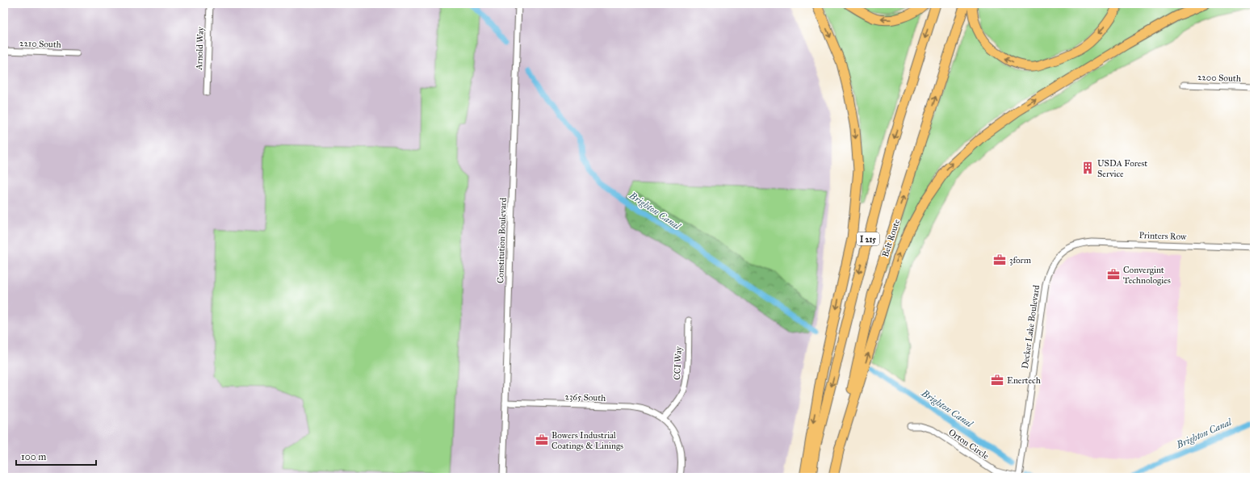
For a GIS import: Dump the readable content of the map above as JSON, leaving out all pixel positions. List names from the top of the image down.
{
  "streets": {
    "highway": ["Belt Route", "I 215"],
    "street": [
      "2210 South",
      "Arnold Way",
      "2200 South",
      "Printers Row",
      "Constitution Boulevard",
      "Decker Lake Boulevard",
      "CCI Way",
      "2365 South",
      "Orton Circle"
    ]
  },
  "crossings": [
    ["Printers Row", "Decker Lake Boulevard"],
    ["Constitution Boulevard", "2365 South"],
    ["Decker Lake Boulevard", "Orton Circle"],
    ["CCI Way", "2365 South"]
  ],
  "water": ["Brighton Canal"],
  "places": {
    "building": ["USDA Forest Service"],
    "office": [
      "3form",
      "Convergint Technologies",
      "Enertech",
      "Bowers Industrial Coatings & Linings"
    ]
  },
  "scale_bar": "100 m"
}
